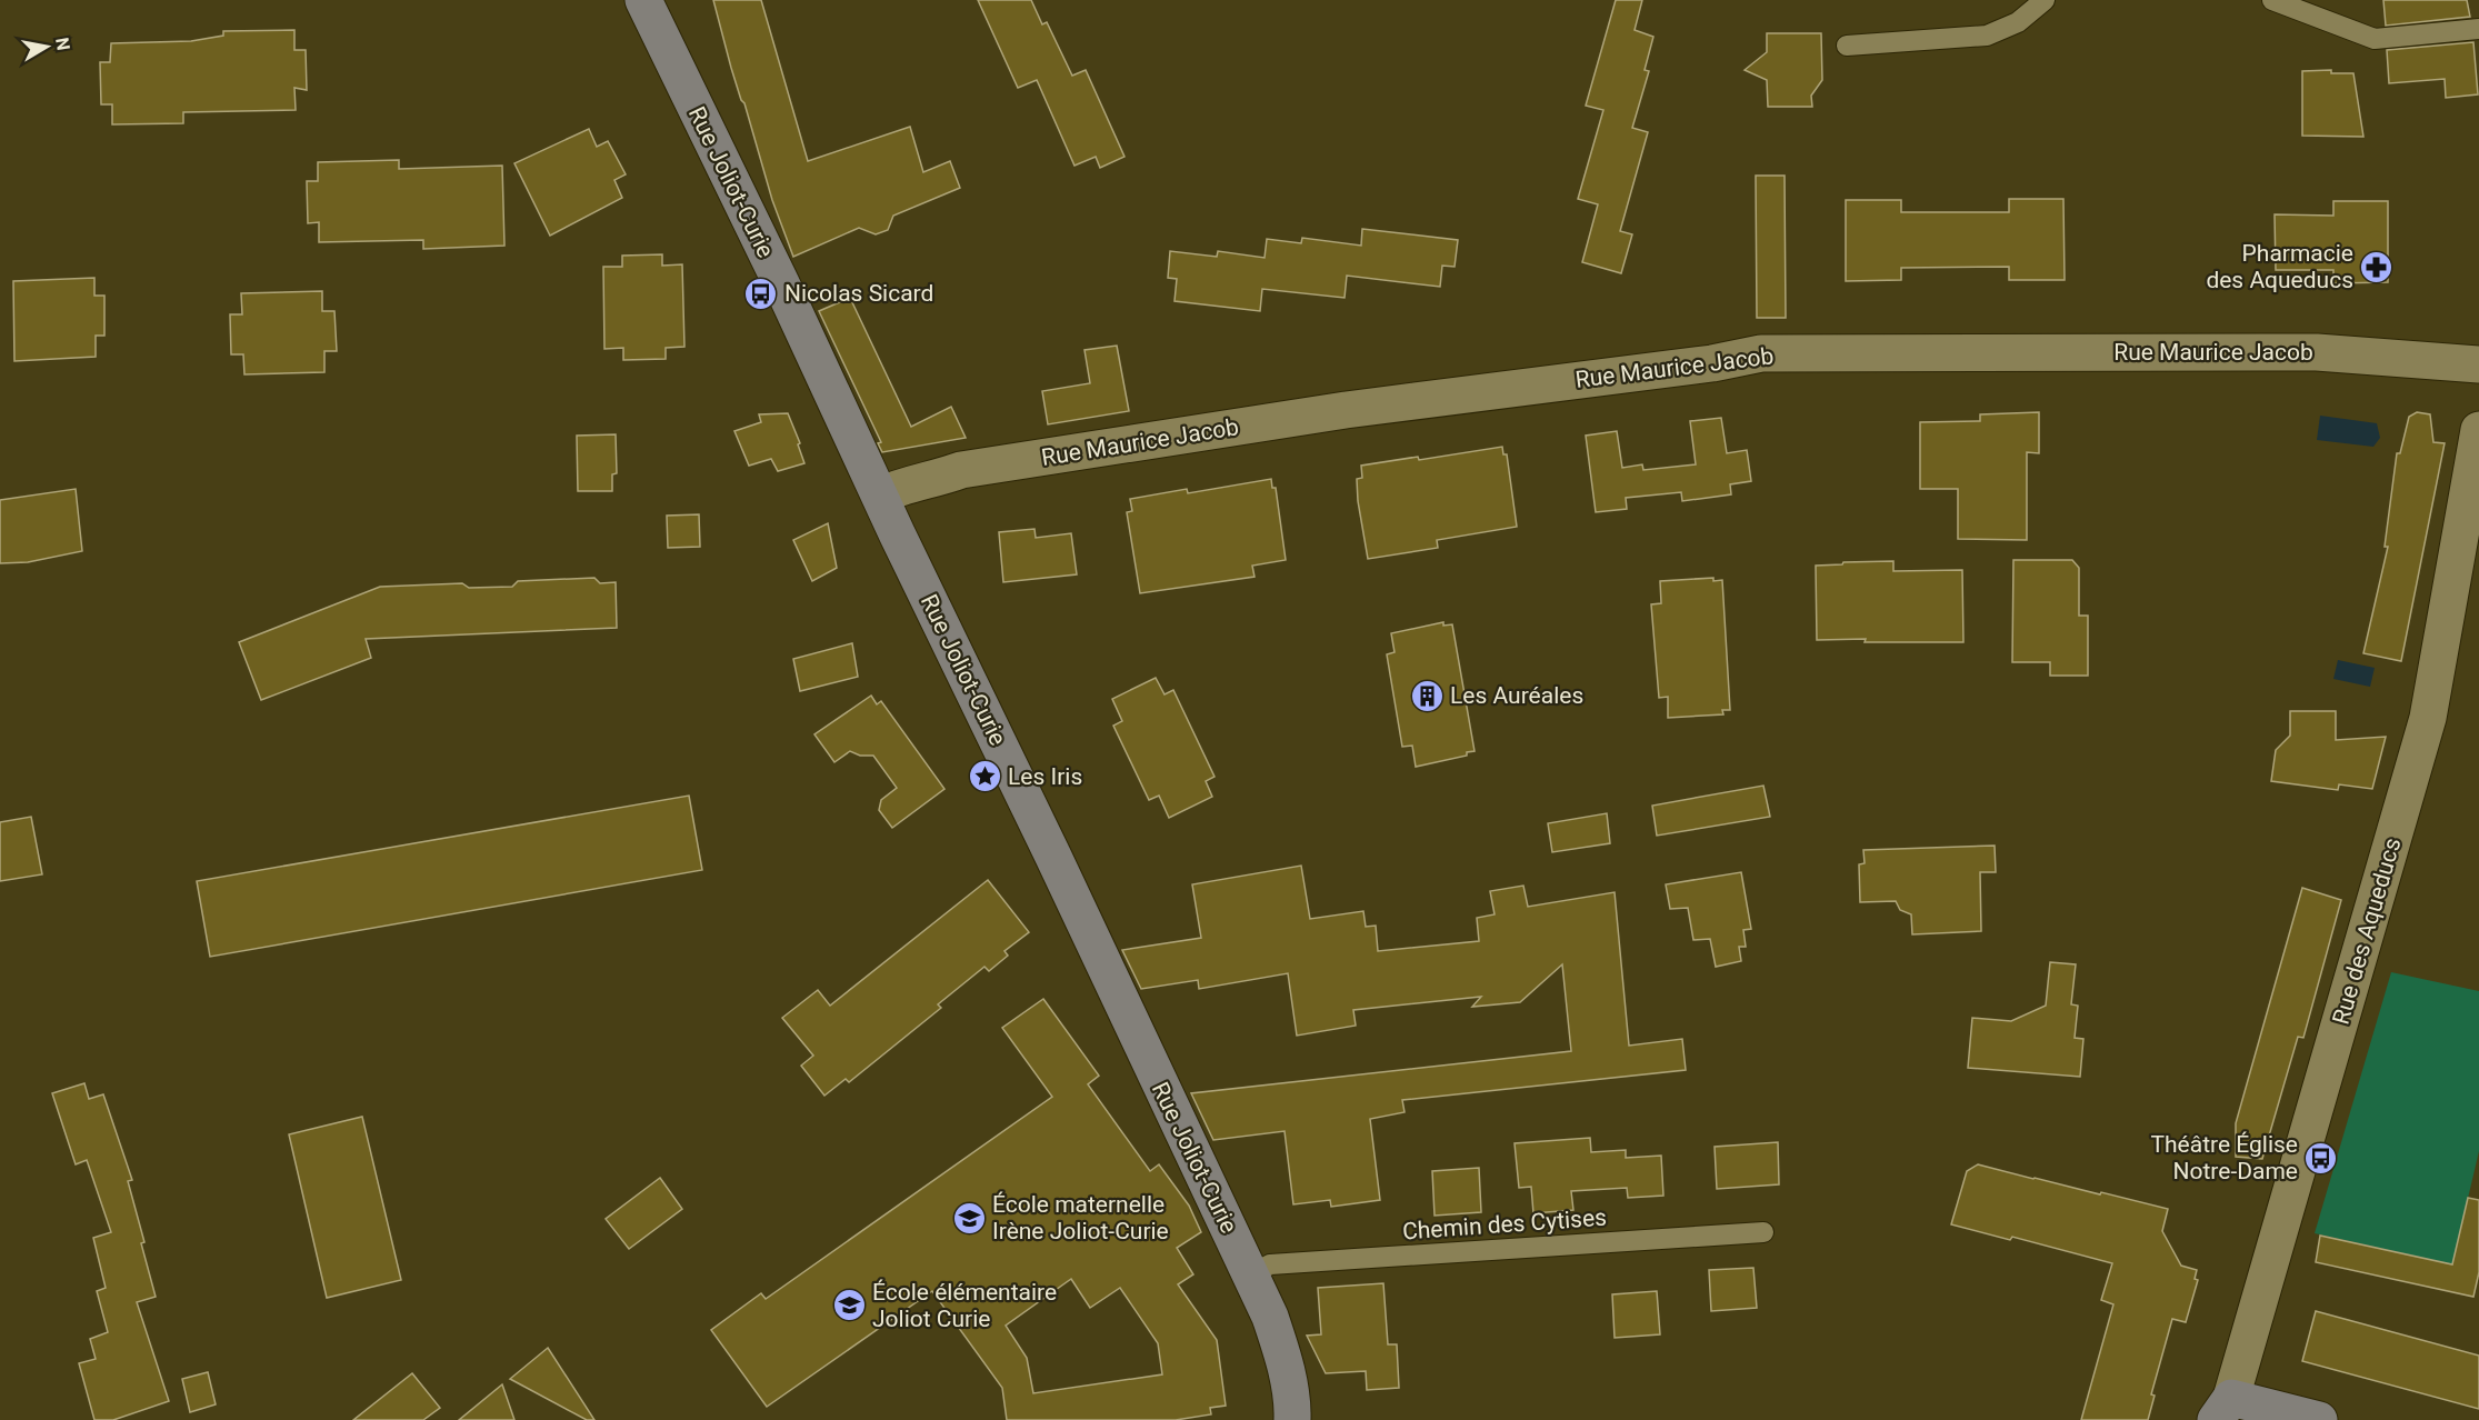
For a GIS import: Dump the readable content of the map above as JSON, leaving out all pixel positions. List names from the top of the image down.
{
  "streets": {
    "main road": ["Rue Joliot-Curie"],
    "street": ["Rue Maurice Jacob", "Rue des Aqueducs"],
    "lane": ["Chemin des Cytises"]
  },
  "crossings": [
    ["Rue Joliot-Curie", "Rue Maurice Jacob"],
    ["Rue Joliot-Curie", "Chemin des Cytises"]
  ],
  "places": {
    "pharmacy": ["Pharmacie des Aqueducs"],
    "bus stop": ["Nicolas Sicard", "Théâtre Église Notre-Dame"],
    "building": ["Les Auréales"],
    "place": ["Les Iris"],
    "school or university": ["École maternelle Irène Joliot-Curie", "École élémentaire Joliot Curie"]
  },
  "north": "right"
}
